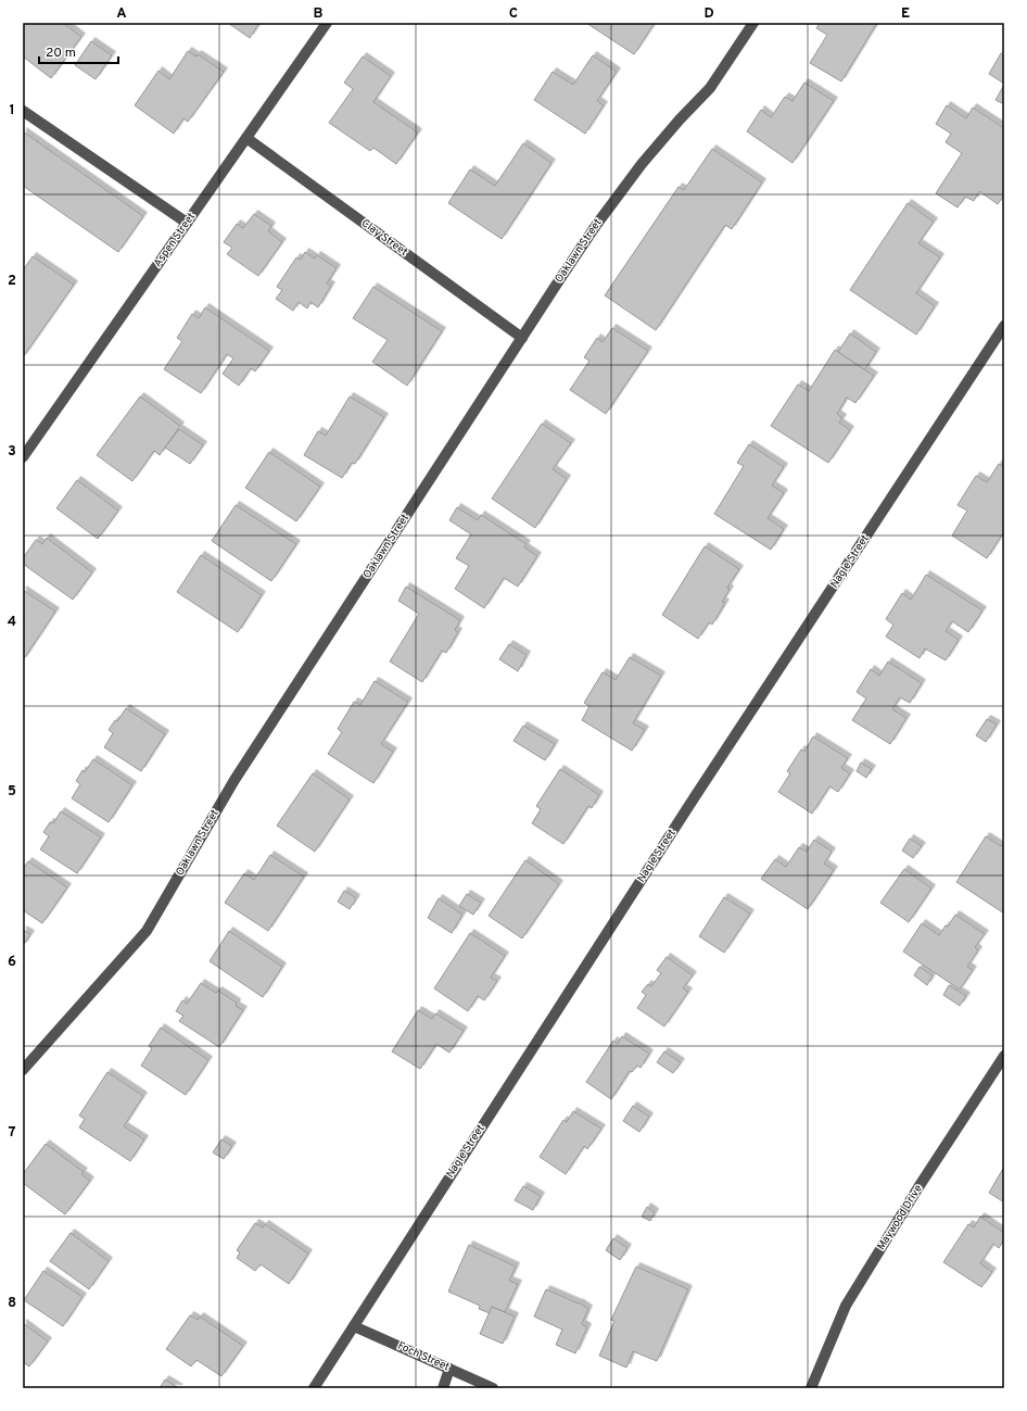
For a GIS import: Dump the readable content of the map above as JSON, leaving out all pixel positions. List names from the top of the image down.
{
  "streets": {
    "street": [
      "Clay Street",
      "Aspen Street",
      "Oaklawn Street",
      "Nagle Street",
      "Maywood Drive",
      "Foch Street"
    ]
  },
  "crossings": [
    ["Clay Street", "Aspen Street"],
    ["Clay Street", "Oaklawn Street"],
    ["Nagle Street", "Foch Street"]
  ],
  "scale_bar": "20 m",
  "grid": {
    "columns": [
      "A",
      "B",
      "C",
      "D",
      "E"
    ],
    "rows": [
      "1",
      "2",
      "3",
      "4",
      "5",
      "6",
      "7",
      "8"
    ]
  }
}
